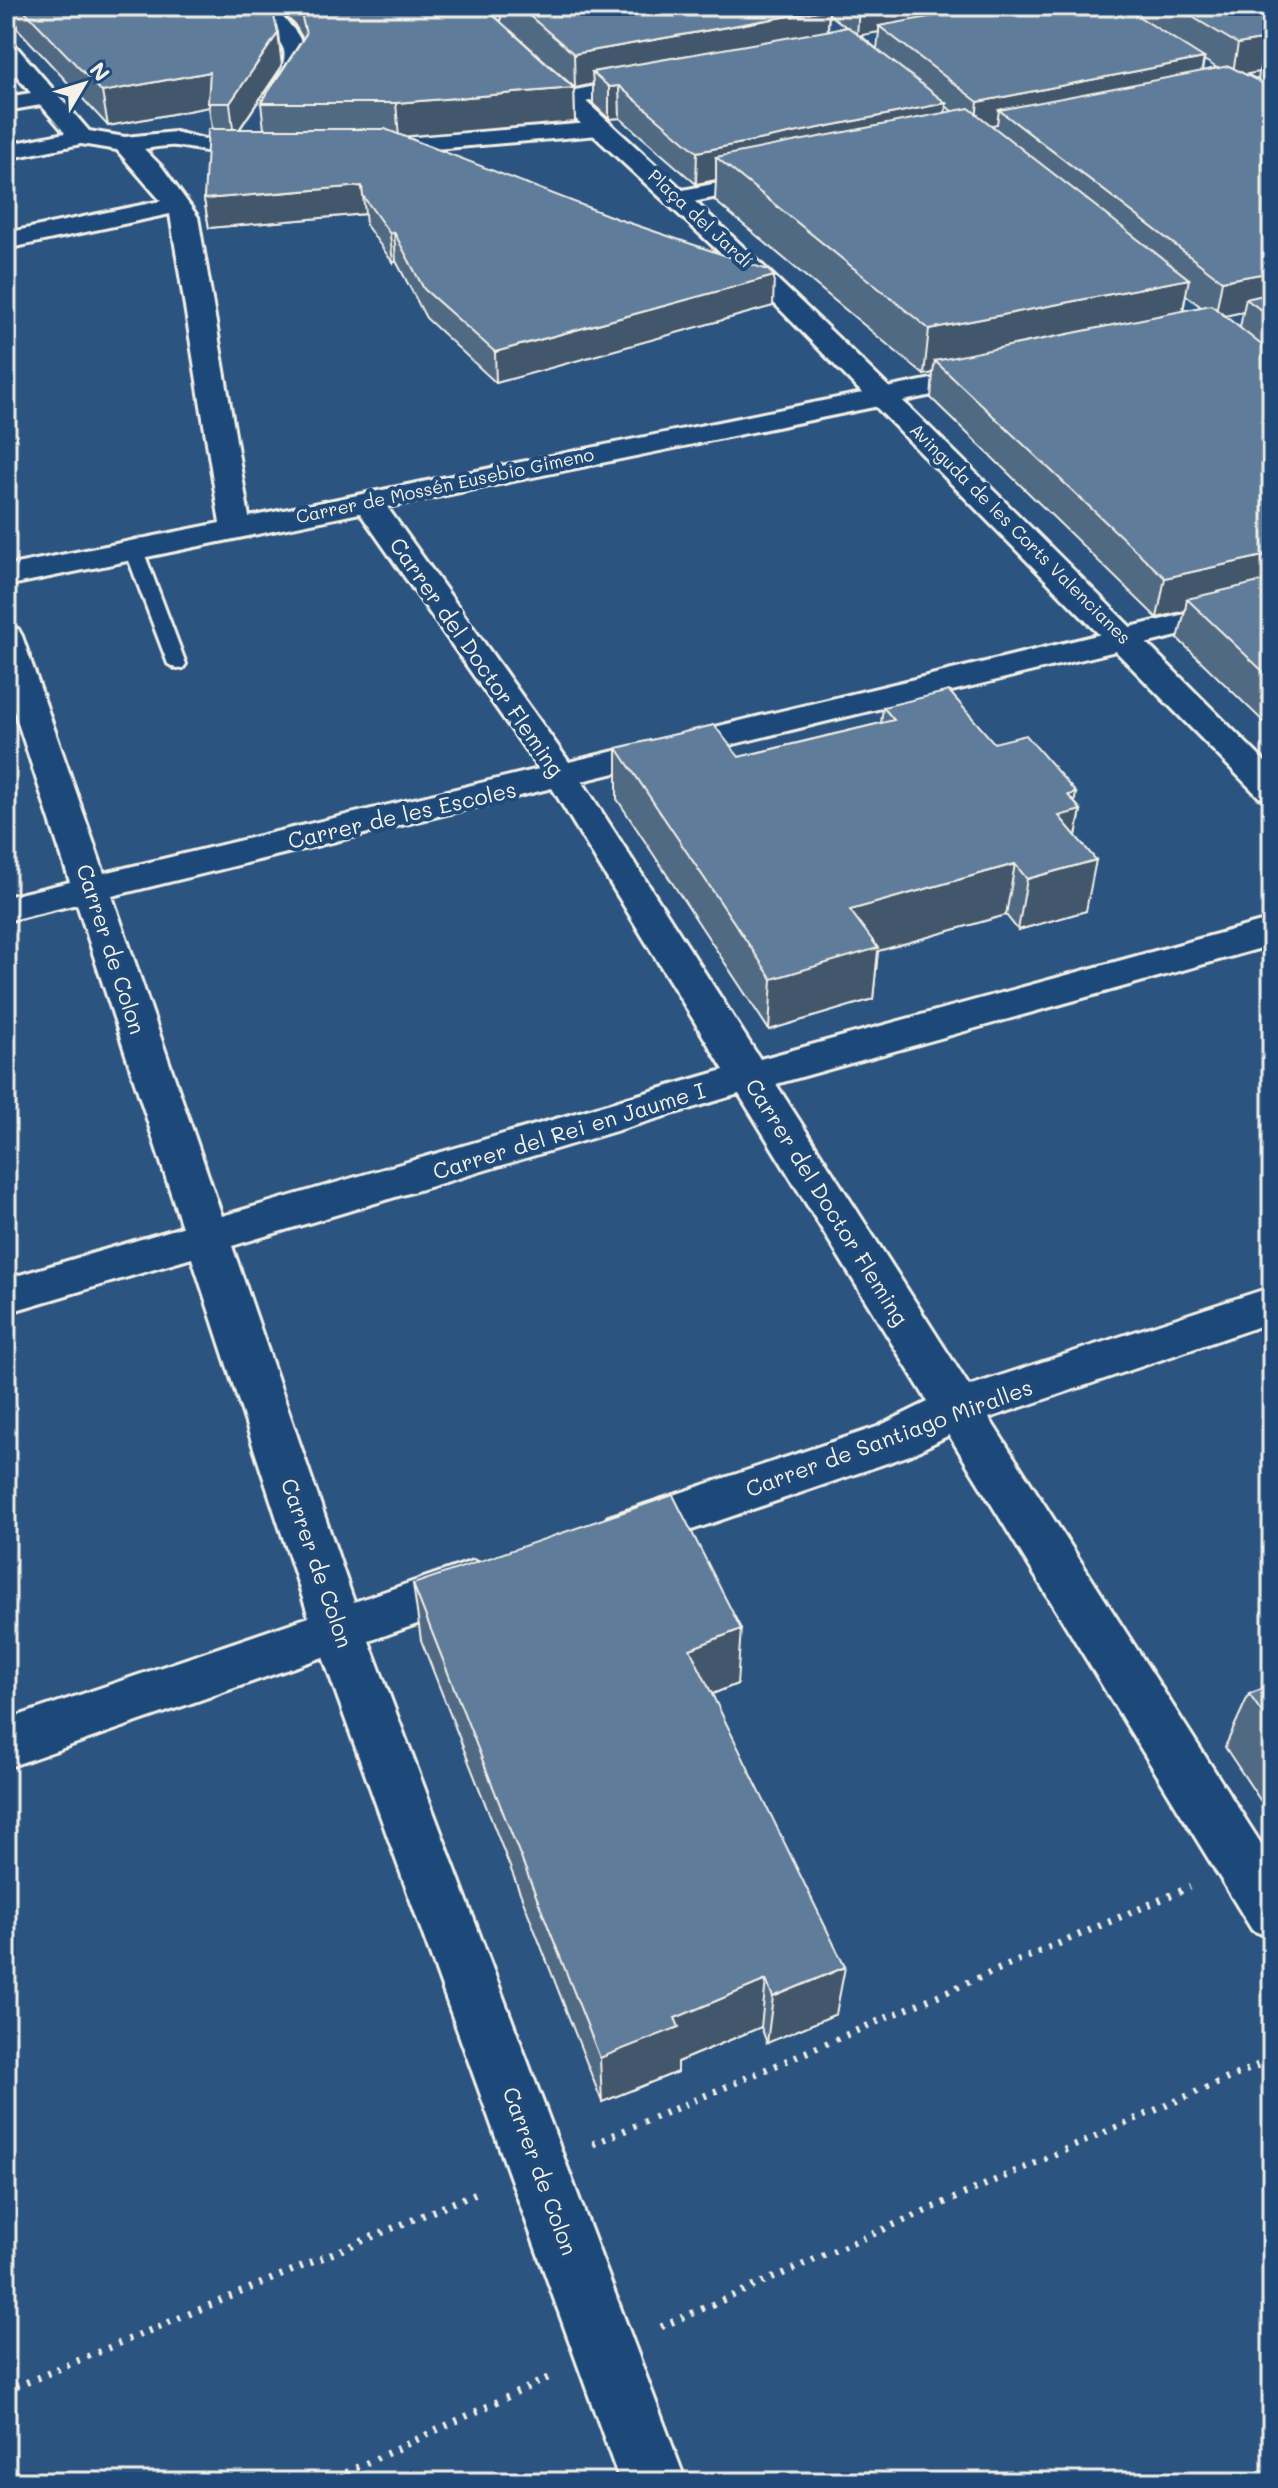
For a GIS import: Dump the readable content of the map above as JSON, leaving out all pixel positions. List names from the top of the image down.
{
  "streets": {
    "street": [
      "Plaça del Jardí",
      "Carrer de Mossén Eusebio Gimeno",
      "Avinguda de les Corts Valencianes",
      "Carrer del Doctor Fleming",
      "Carrer de les Escoles",
      "Carrer de Colon",
      "Carrer del Rei en Jaume I",
      "Carrer de Santiago Miralles"
    ]
  },
  "crossings": [
    ["Plaça del Jardí", "Avinguda de les Corts Valencianes"],
    ["Carrer de Mossén Eusebio Gimeno", "Avinguda de les Corts Valencianes"],
    ["Carrer de Mossén Eusebio Gimeno", "Carrer del Doctor Fleming"],
    ["Avinguda de les Corts Valencianes", "Carrer de les Escoles"],
    ["Carrer del Doctor Fleming", "Carrer de les Escoles"],
    ["Carrer del Doctor Fleming", "Carrer del Rei en Jaume I"],
    ["Carrer del Doctor Fleming", "Carrer de Santiago Miralles"],
    ["Carrer de les Escoles", "Carrer de Colon"],
    ["Carrer de Colon", "Carrer del Rei en Jaume I"]
  ],
  "north": "top right"
}
